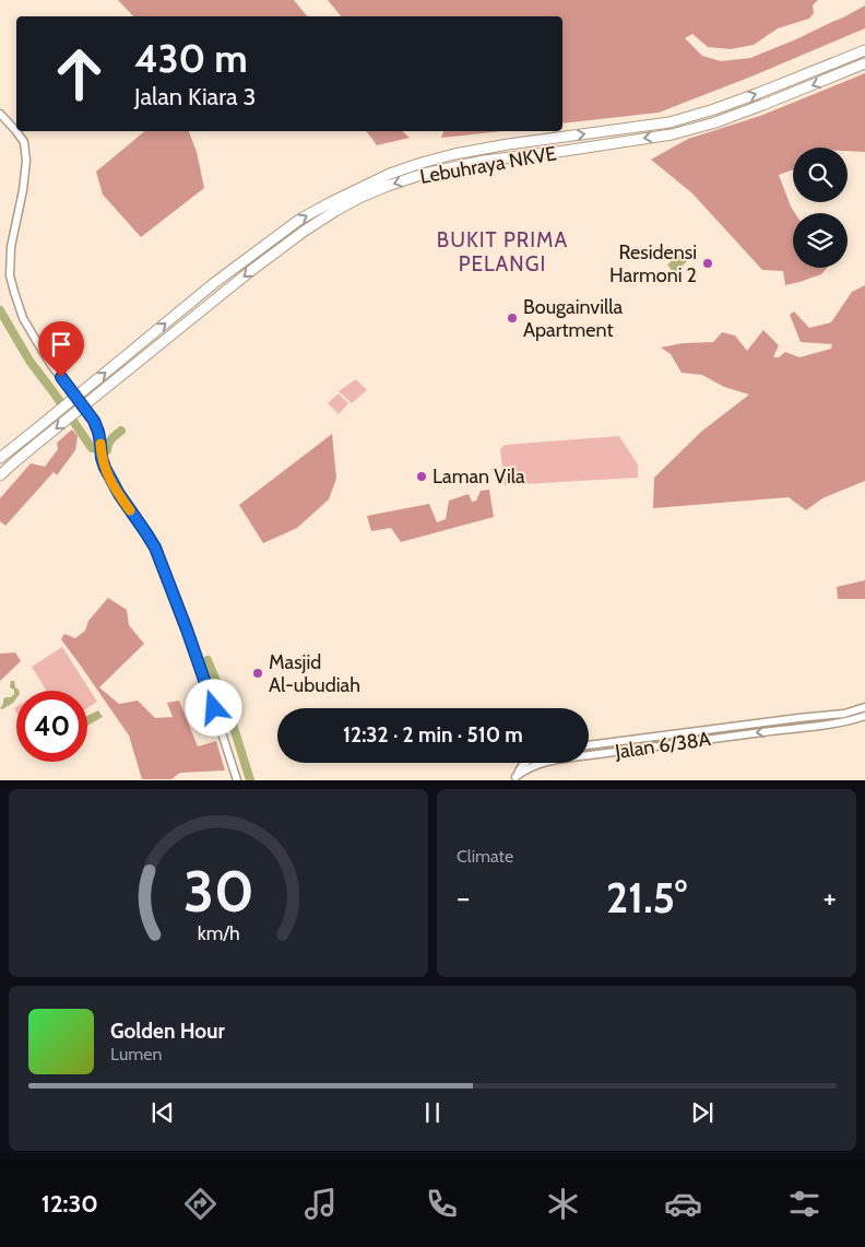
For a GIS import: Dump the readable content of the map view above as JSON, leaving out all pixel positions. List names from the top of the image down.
{
  "streets": {
    "highway": ["Lebuhraya NKVE"],
    "street": ["Jalan 6/38A"]
  },
  "districts": ["BUKIT PRIMA PELANGI"],
  "places": [
    "Residensi Harmoni 2",
    "Bougainvilla Apartment",
    "Laman Vila",
    "Masjid Al-ubudiah"
  ],
  "page": {
    "turn": ["430 m", "Jalan Kiara 3"],
    "limit": "40",
    "trip": "12:32 · 2 min · 510 m",
    "tile": "Climate",
    "heat": ["−", "21.5°", "+"],
    "song": ["Golden Hour", "Lumen"],
    "tabs": "12:30",
    "gauge": ["30", "km/h"]
  }
}
